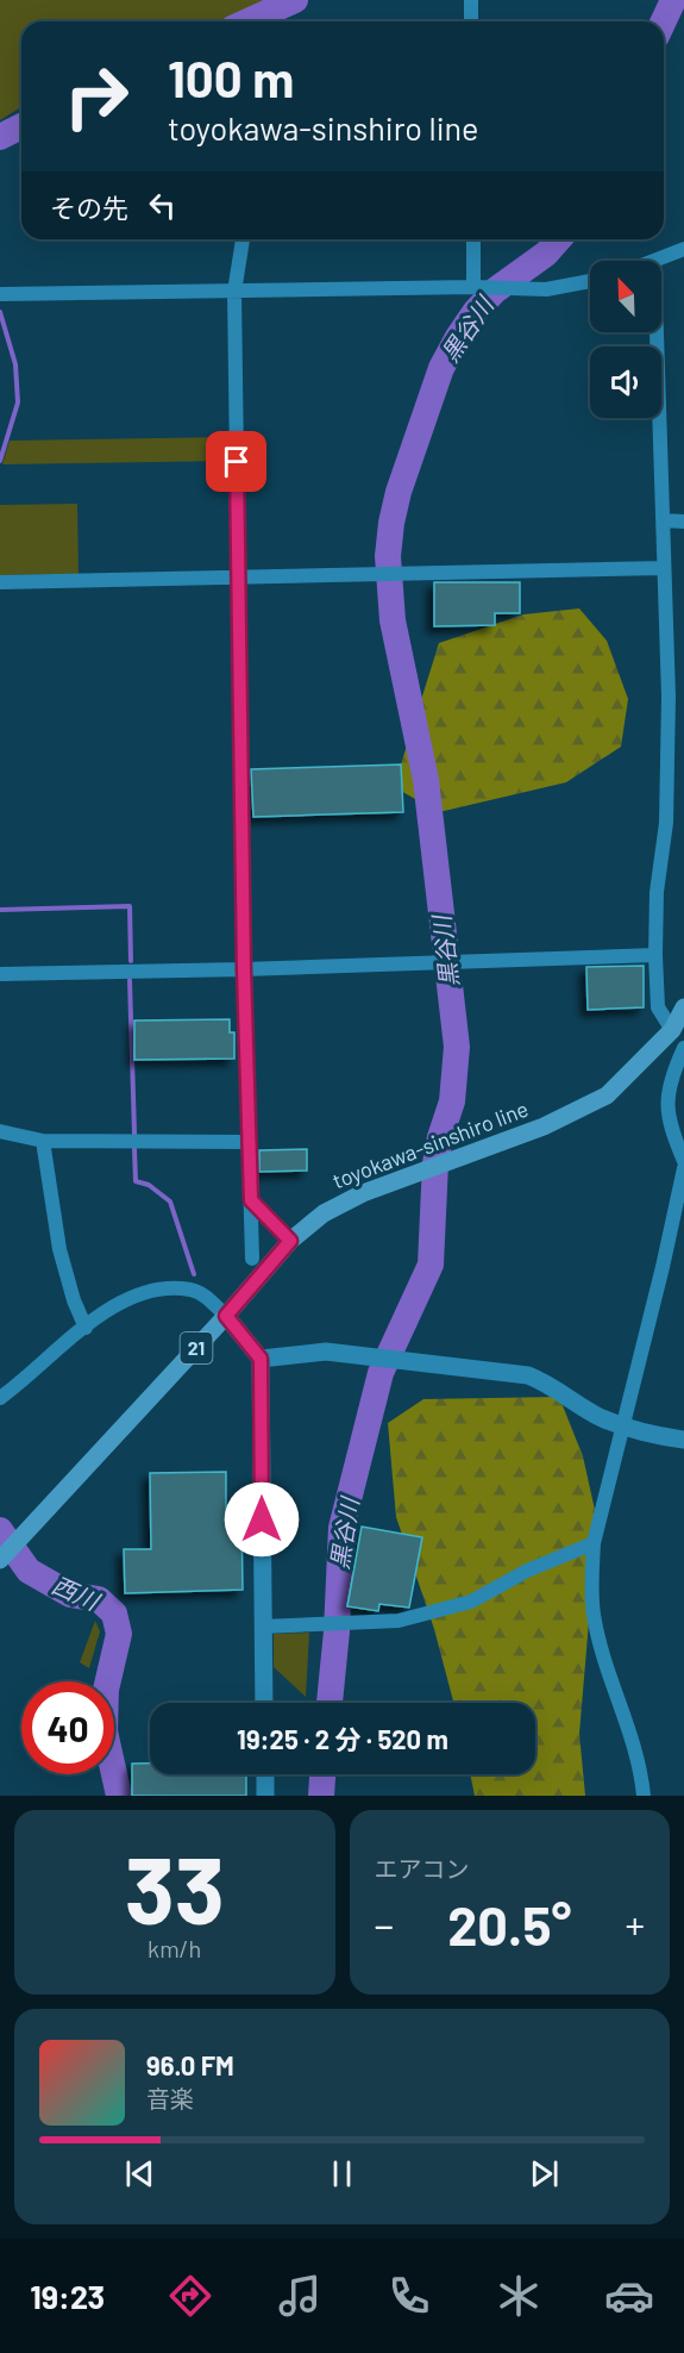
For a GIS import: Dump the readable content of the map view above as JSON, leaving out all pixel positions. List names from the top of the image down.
{
  "streets": {
    "main road": ["toyokawa-sinshiro line", "21"]
  },
  "water": ["黒谷川", "西川"],
  "north": "top left",
  "page": {
    "turn": ["100 m", "toyokawa-sinshiro line"],
    "then": "その先",
    "limit": "40",
    "trip": "19:25 · 2 分 · 520 m",
    "tile": [
      ["33", "km/h"],
      "エアコン"
    ],
    "heat": ["−", "20.5°", "+"],
    "song": ["96.0 FM", "音楽"],
    "tabs": "19:23"
  }
}
